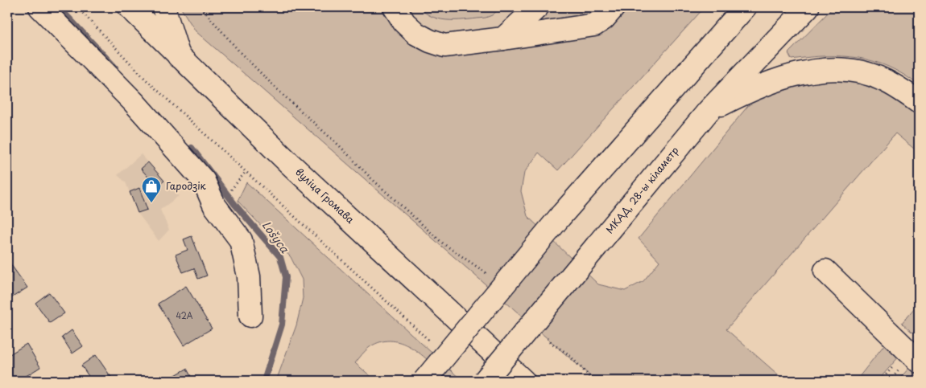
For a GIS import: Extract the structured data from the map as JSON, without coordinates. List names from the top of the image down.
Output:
{
  "streets": {
    "main road": ["МКАД, 28-ы кіламетр", "вуліца Громава"]
  },
  "water": ["Lošyca"],
  "places": {
    "shop": ["Гародзік"]
  },
  "house_numbers": ["42А"]
}
